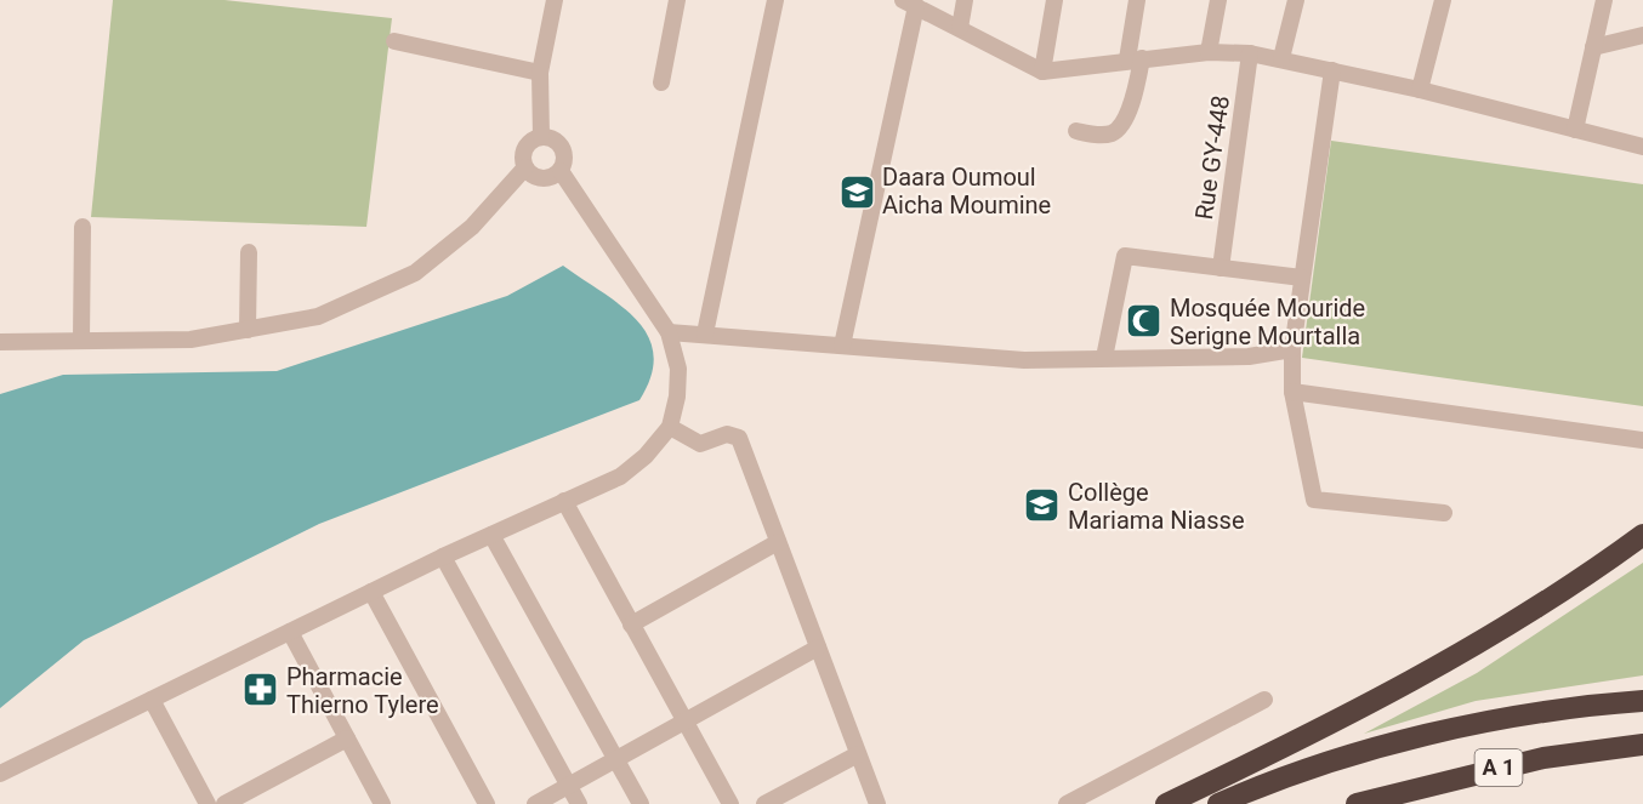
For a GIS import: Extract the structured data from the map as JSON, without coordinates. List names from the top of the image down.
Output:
{
  "streets": {
    "highway": ["A 1"],
    "street": ["Rue GY-448"]
  },
  "places": {
    "school or university": ["Daara Oumoul Aicha Moumine", "Collège Mariama Niasse"],
    "mosque": ["Mosquée Mouride Serigne Mourtalla"],
    "pharmacy": ["Pharmacie Thierno Tylere"]
  }
}
